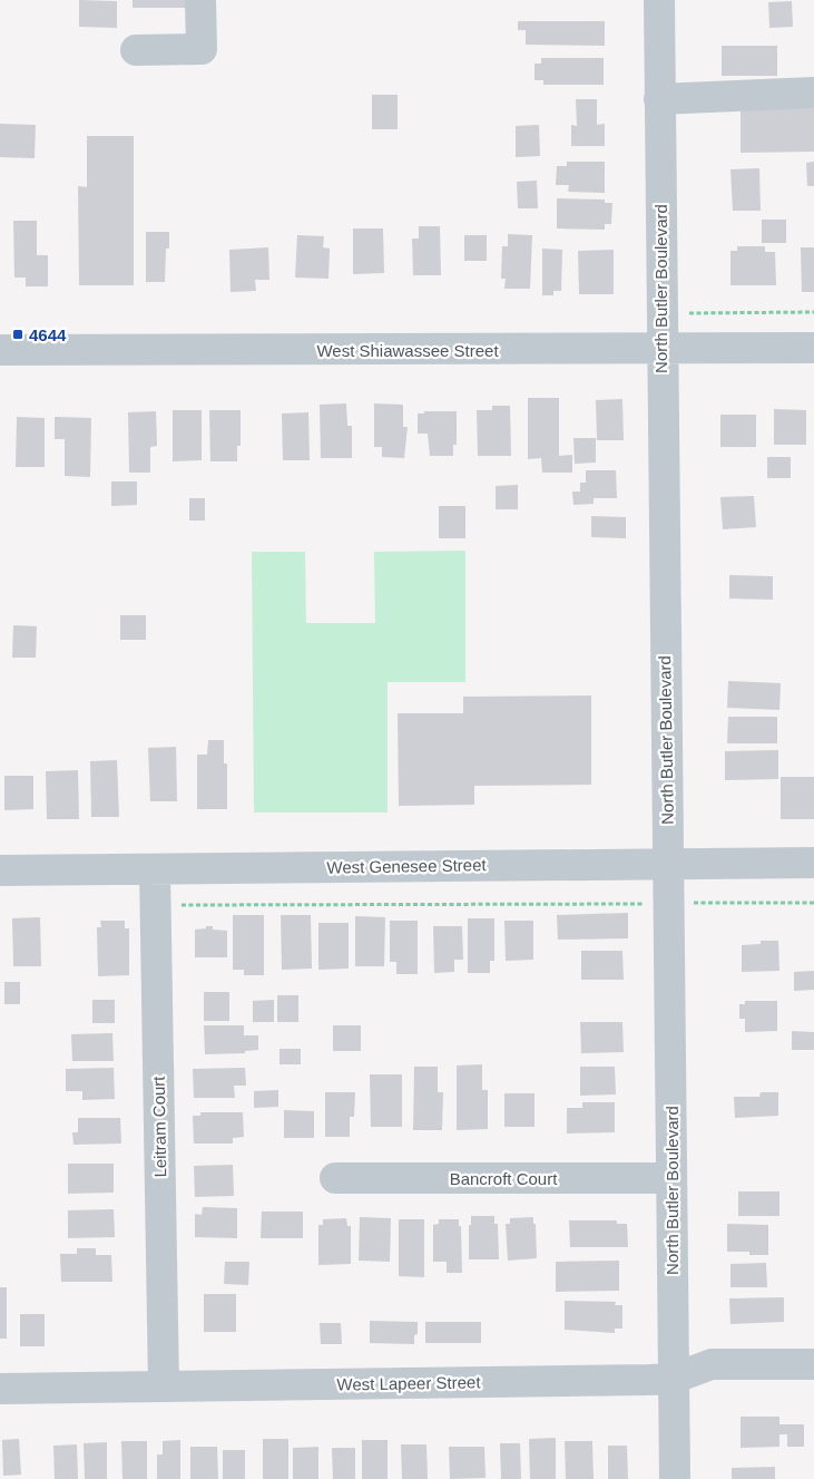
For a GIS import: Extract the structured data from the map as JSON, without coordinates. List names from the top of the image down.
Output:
{
  "streets": {
    "street": [
      "North Butler Boulevard",
      "West Shiawassee Street",
      "West Genesee Street",
      "Leitram Court",
      "Bancroft Court",
      "West Lapeer Street"
    ]
  },
  "crossings": [
    ["North Butler Boulevard", "West Shiawassee Street"],
    ["North Butler Boulevard", "West Genesee Street"],
    ["North Butler Boulevard", "Bancroft Court"],
    ["North Butler Boulevard", "West Lapeer Street"],
    ["West Genesee Street", "Leitram Court"],
    ["Leitram Court", "West Lapeer Street"]
  ],
  "places": {
    "transit": ["4644"]
  }
}
